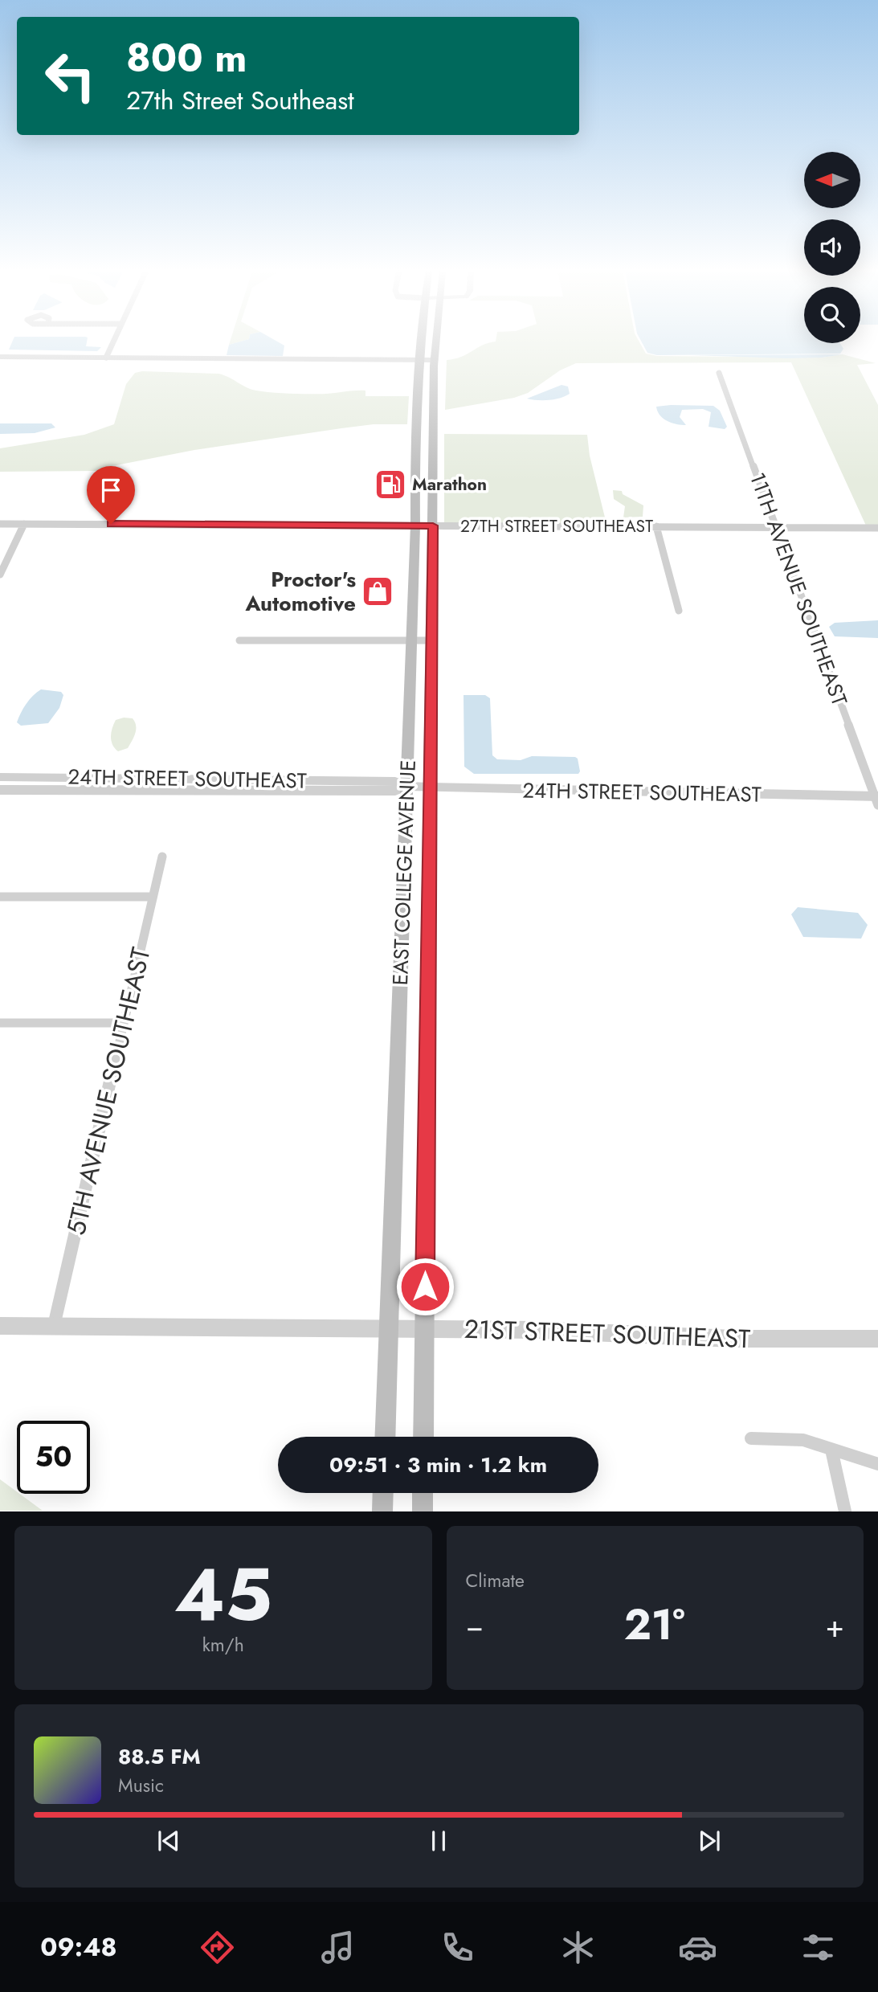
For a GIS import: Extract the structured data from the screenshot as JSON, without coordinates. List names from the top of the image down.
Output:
{
  "streets": {
    "main road": ["EAST COLLEGE AVENUE"],
    "street": [
      "27TH STREET SOUTHEAST",
      "11TH AVENUE SOUTHEAST",
      "24TH STREET SOUTHEAST",
      "5TH AVENUE SOUTHEAST",
      "21ST STREET SOUTHEAST"
    ]
  },
  "crossings": [
    ["27TH STREET SOUTHEAST", "11TH AVENUE SOUTHEAST"],
    ["27TH STREET SOUTHEAST", "EAST COLLEGE AVENUE"],
    ["11TH AVENUE SOUTHEAST", "24TH STREET SOUTHEAST"],
    ["24TH STREET SOUTHEAST", "EAST COLLEGE AVENUE"],
    ["EAST COLLEGE AVENUE", "21ST STREET SOUTHEAST"],
    ["5TH AVENUE SOUTHEAST", "21ST STREET SOUTHEAST"]
  ],
  "places": {
    "fuel station": ["Marathon"],
    "shop": ["Proctor's Automotive"]
  },
  "north": "left",
  "page": {
    "turn": ["800 m", "27th Street Southeast"],
    "limit": "50",
    "trip": "09:51 · 3 min · 1.2 km",
    "tile": [
      ["45", "km/h"],
      "Climate"
    ],
    "heat": ["−", "21°", "+"],
    "song": ["88.5 FM", "Music"],
    "tabs": "09:48"
  }
}
